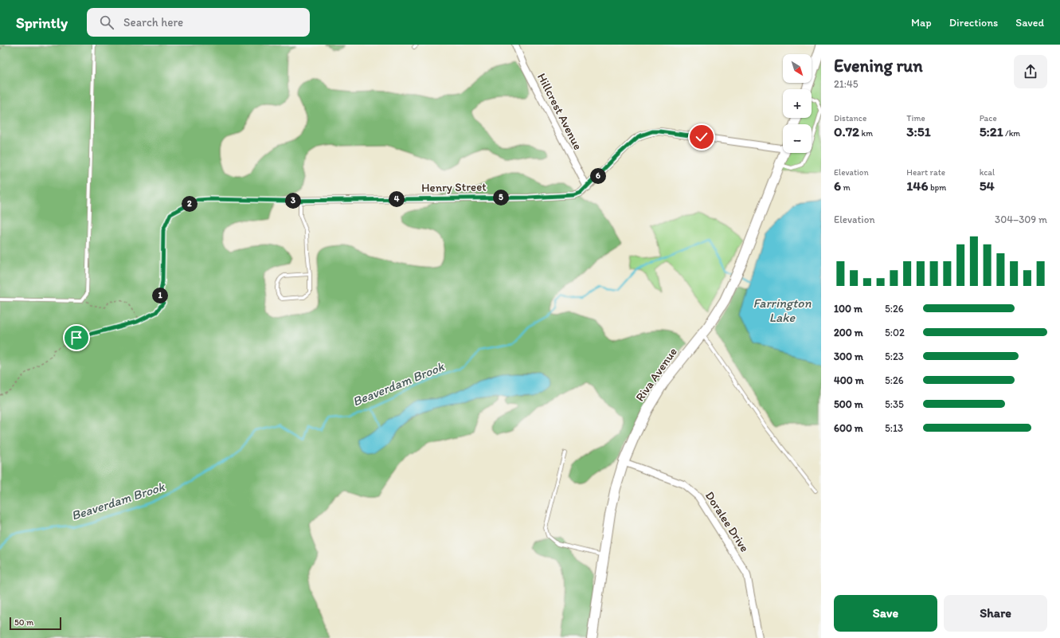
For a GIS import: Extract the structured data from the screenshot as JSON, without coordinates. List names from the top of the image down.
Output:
{
  "streets": {
    "street": [
      "Hillcrest Avenue",
      "Henry Street",
      "Riva Avenue",
      "Doralee Drive"
    ]
  },
  "crossings": [
    ["Hillcrest Avenue", "Henry Street"],
    ["Riva Avenue", "Doralee Drive"]
  ],
  "water": ["Farrington Lake", "Beaverdam Brook"],
  "scale_bar": "50 m",
  "north": "bottom right",
  "page": {
    "header": "Sprintly",
    "search": "Search here",
    "nav": ["Map", "Directions", "Saved"],
    "heading": ["Evening run", "21:45"],
    "map_buttons": ["+", "−"],
    "stats": [
      ["Distance", "0.72 km"],
      ["Time", "3:51"],
      ["Pace", "5:21 /km"],
      ["Elevation", "6 m"],
      ["Heart rate", "146 bpm"],
      ["kcal", "54"]
    ],
    "pins": [
      "6",
      "5",
      "4",
      "3",
      "2",
      "1"
    ],
    "chart": ["Elevation", "304–309 m"],
    "list": [
      {
        "name": "100 m",
        "note": "5:26"
      },
      {
        "name": "200 m",
        "note": "5:02"
      },
      {
        "name": "300 m",
        "note": "5:23"
      },
      {
        "name": "400 m",
        "note": "5:26"
      },
      {
        "name": "500 m",
        "note": "5:35"
      },
      {
        "name": "600 m",
        "note": "5:13"
      }
    ],
    "buttons": ["Save", "Share"],
    "scale": "50 m"
  }
}
